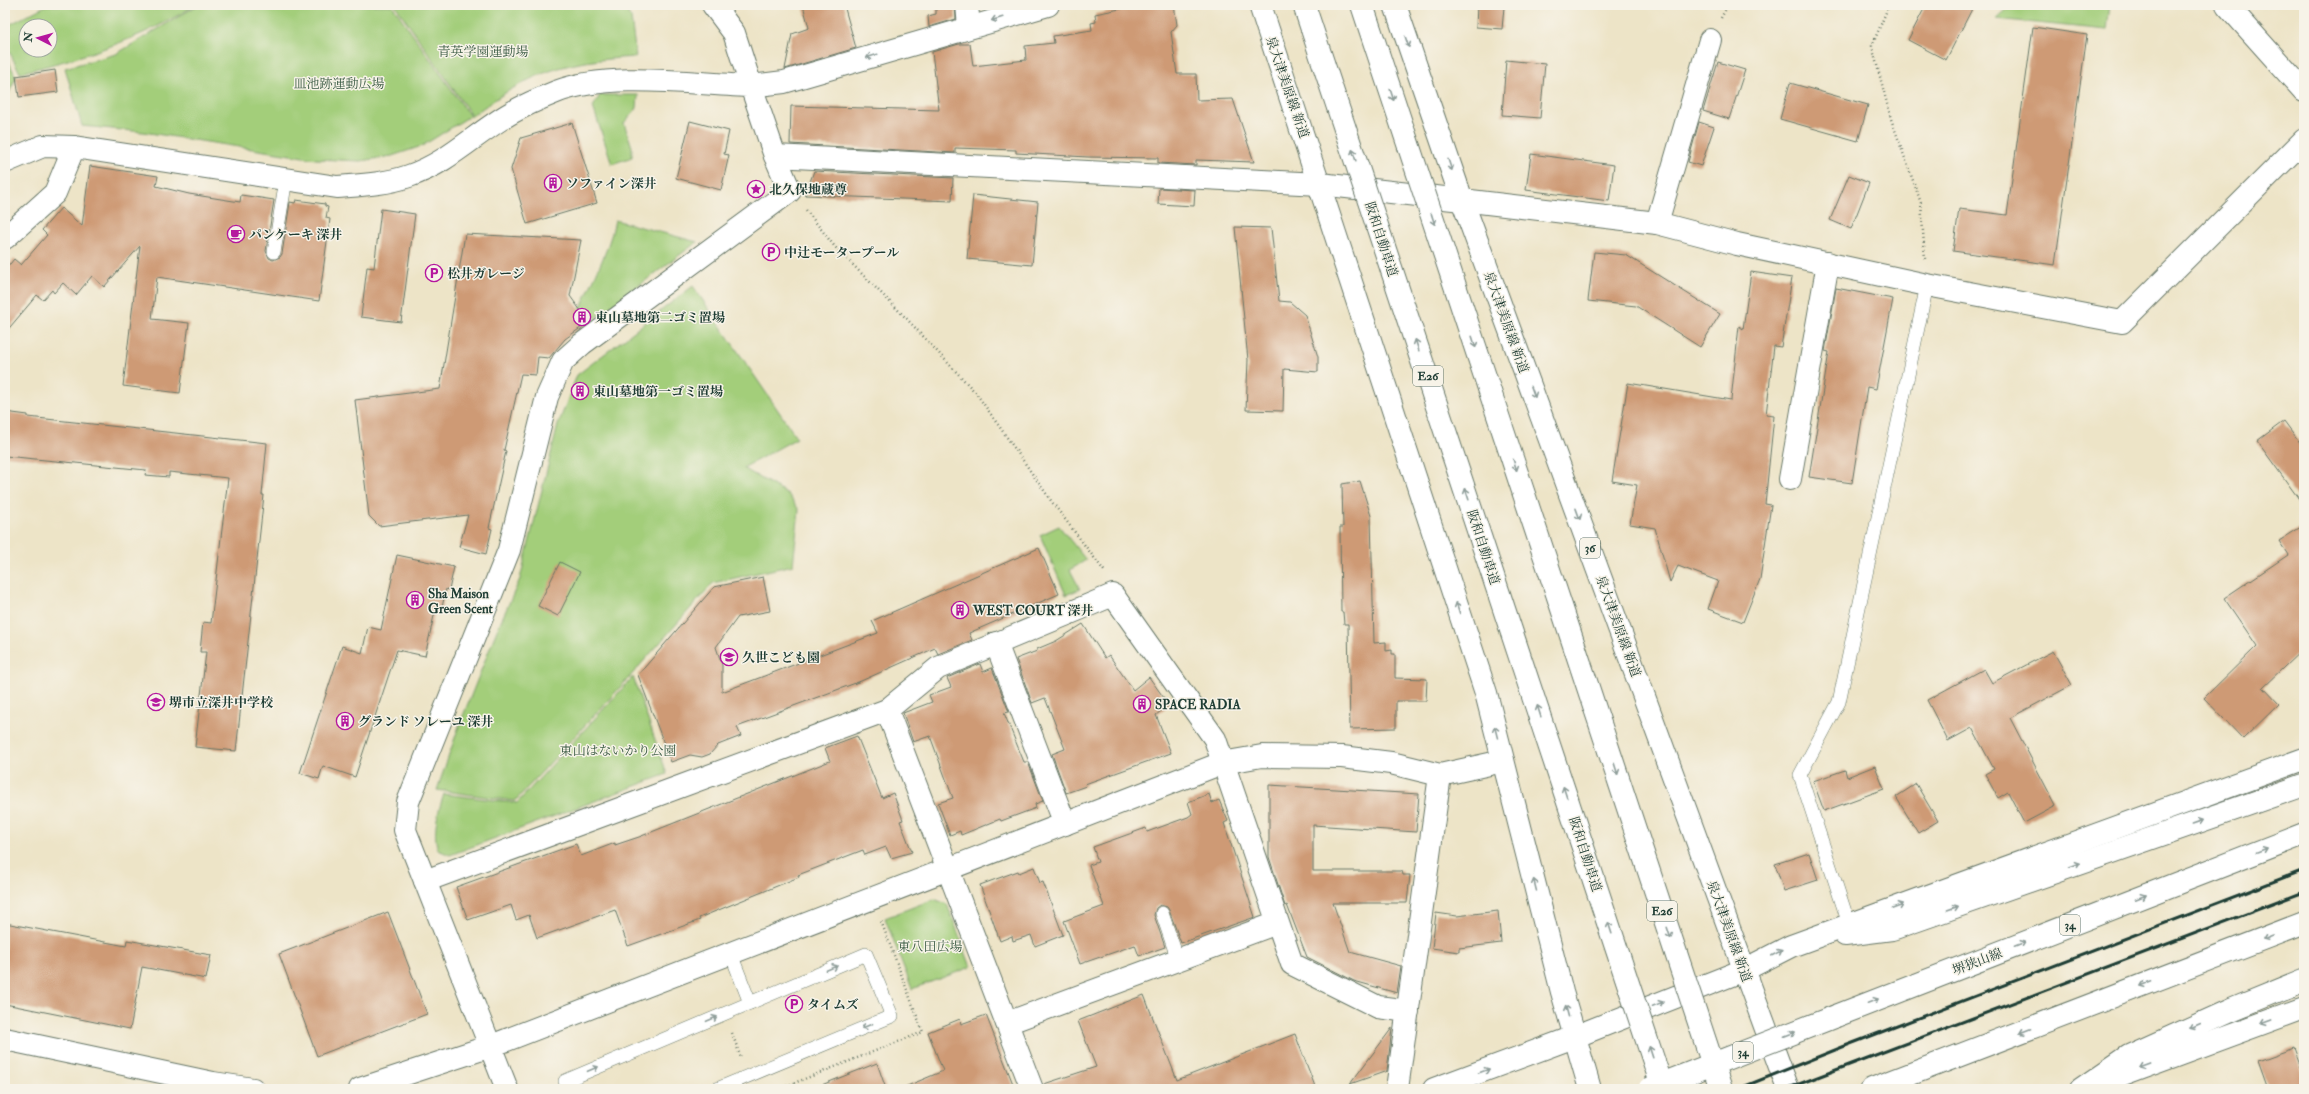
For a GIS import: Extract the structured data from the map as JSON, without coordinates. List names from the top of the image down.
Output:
{
  "streets": {
    "main road": [
      "泉大津美原線 新道",
      "阪和自動車道",
      "E26",
      "36",
      "34",
      "堺狭山線"
    ]
  },
  "parks": [
    "青英学園運動場",
    "皿池跡運動広場",
    "東山はないかり公園",
    "東八田広場"
  ],
  "places": {
    "building": [
      "ソファイン深井",
      "東山墓地第二ゴミ置場",
      "東山墓地第一ゴミ置場",
      "Sha Maison Green Scent",
      "WEST COURT 深井",
      "SPACE RADIA",
      "グランド ソレーユ 深井"
    ],
    "place": ["北久保地蔵尊"],
    "cafe": ["パンケーキ 深井"],
    "parking": ["中辻モータープール", "松井ガレージ", "タイムズ"],
    "school or university": ["久世こども園", "堺市立深井中学校"]
  },
  "north": "left"
}
